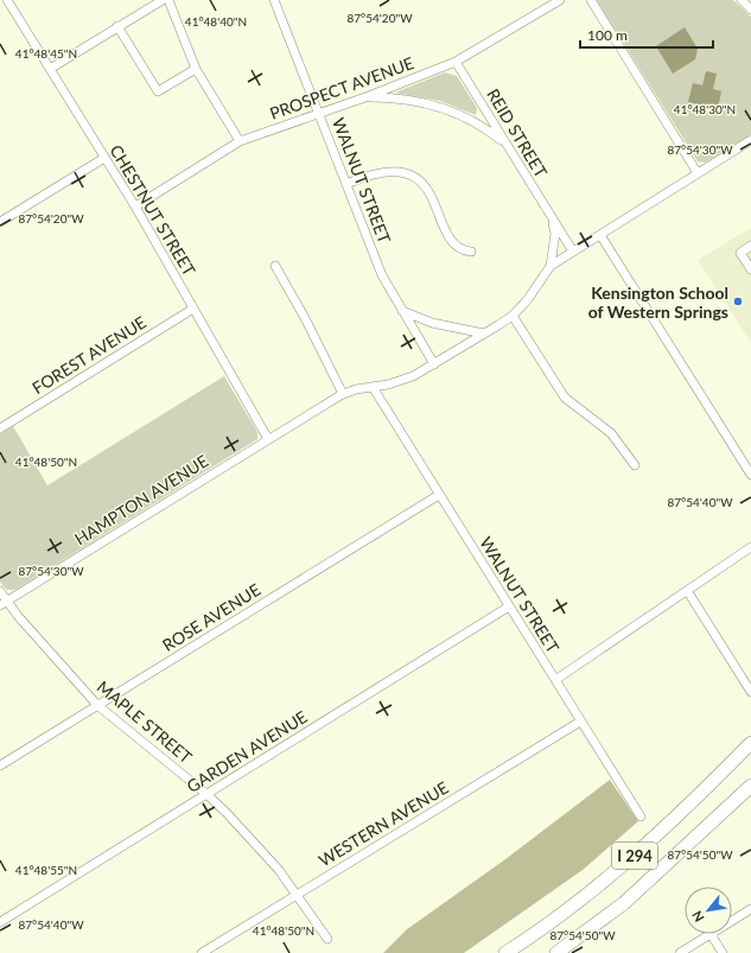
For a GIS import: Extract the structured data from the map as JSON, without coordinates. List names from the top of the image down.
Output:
{
  "streets": {
    "highway": ["I 294"],
    "street": [
      "PROSPECT AVENUE",
      "REID STREET",
      "WALNUT STREET",
      "CHESTNUT STREET",
      "FOREST AVENUE",
      "HAMPTON AVENUE",
      "ROSE AVENUE",
      "MAPLE STREET",
      "GARDEN AVENUE",
      "WESTERN AVENUE"
    ]
  },
  "crossings": [
    ["PROSPECT AVENUE", "REID STREET"],
    ["PROSPECT AVENUE", "WALNUT STREET"],
    ["PROSPECT AVENUE", "CHESTNUT STREET"],
    ["REID STREET", "HAMPTON AVENUE"],
    ["WALNUT STREET", "HAMPTON AVENUE"],
    ["WALNUT STREET", "ROSE AVENUE"],
    ["WALNUT STREET", "GARDEN AVENUE"],
    ["WALNUT STREET", "WESTERN AVENUE"],
    ["CHESTNUT STREET", "FOREST AVENUE"],
    ["CHESTNUT STREET", "HAMPTON AVENUE"],
    ["HAMPTON AVENUE", "MAPLE STREET"],
    ["ROSE AVENUE", "MAPLE STREET"],
    ["MAPLE STREET", "GARDEN AVENUE"],
    ["MAPLE STREET", "WESTERN AVENUE"]
  ],
  "places": ["Kensington School of Western Springs"],
  "scale_bar": "100 m",
  "north": "bottom left",
  "coordinates": [
    "87°54'20\"W",
    "41°48'40\"N",
    "41°48'45\"N",
    "41°48'30\"N",
    "87°54'30\"W",
    "41°48'50\"N",
    "87°54'40\"W",
    "87°54'50\"W",
    "41°48'55\"N"
  ]
}
